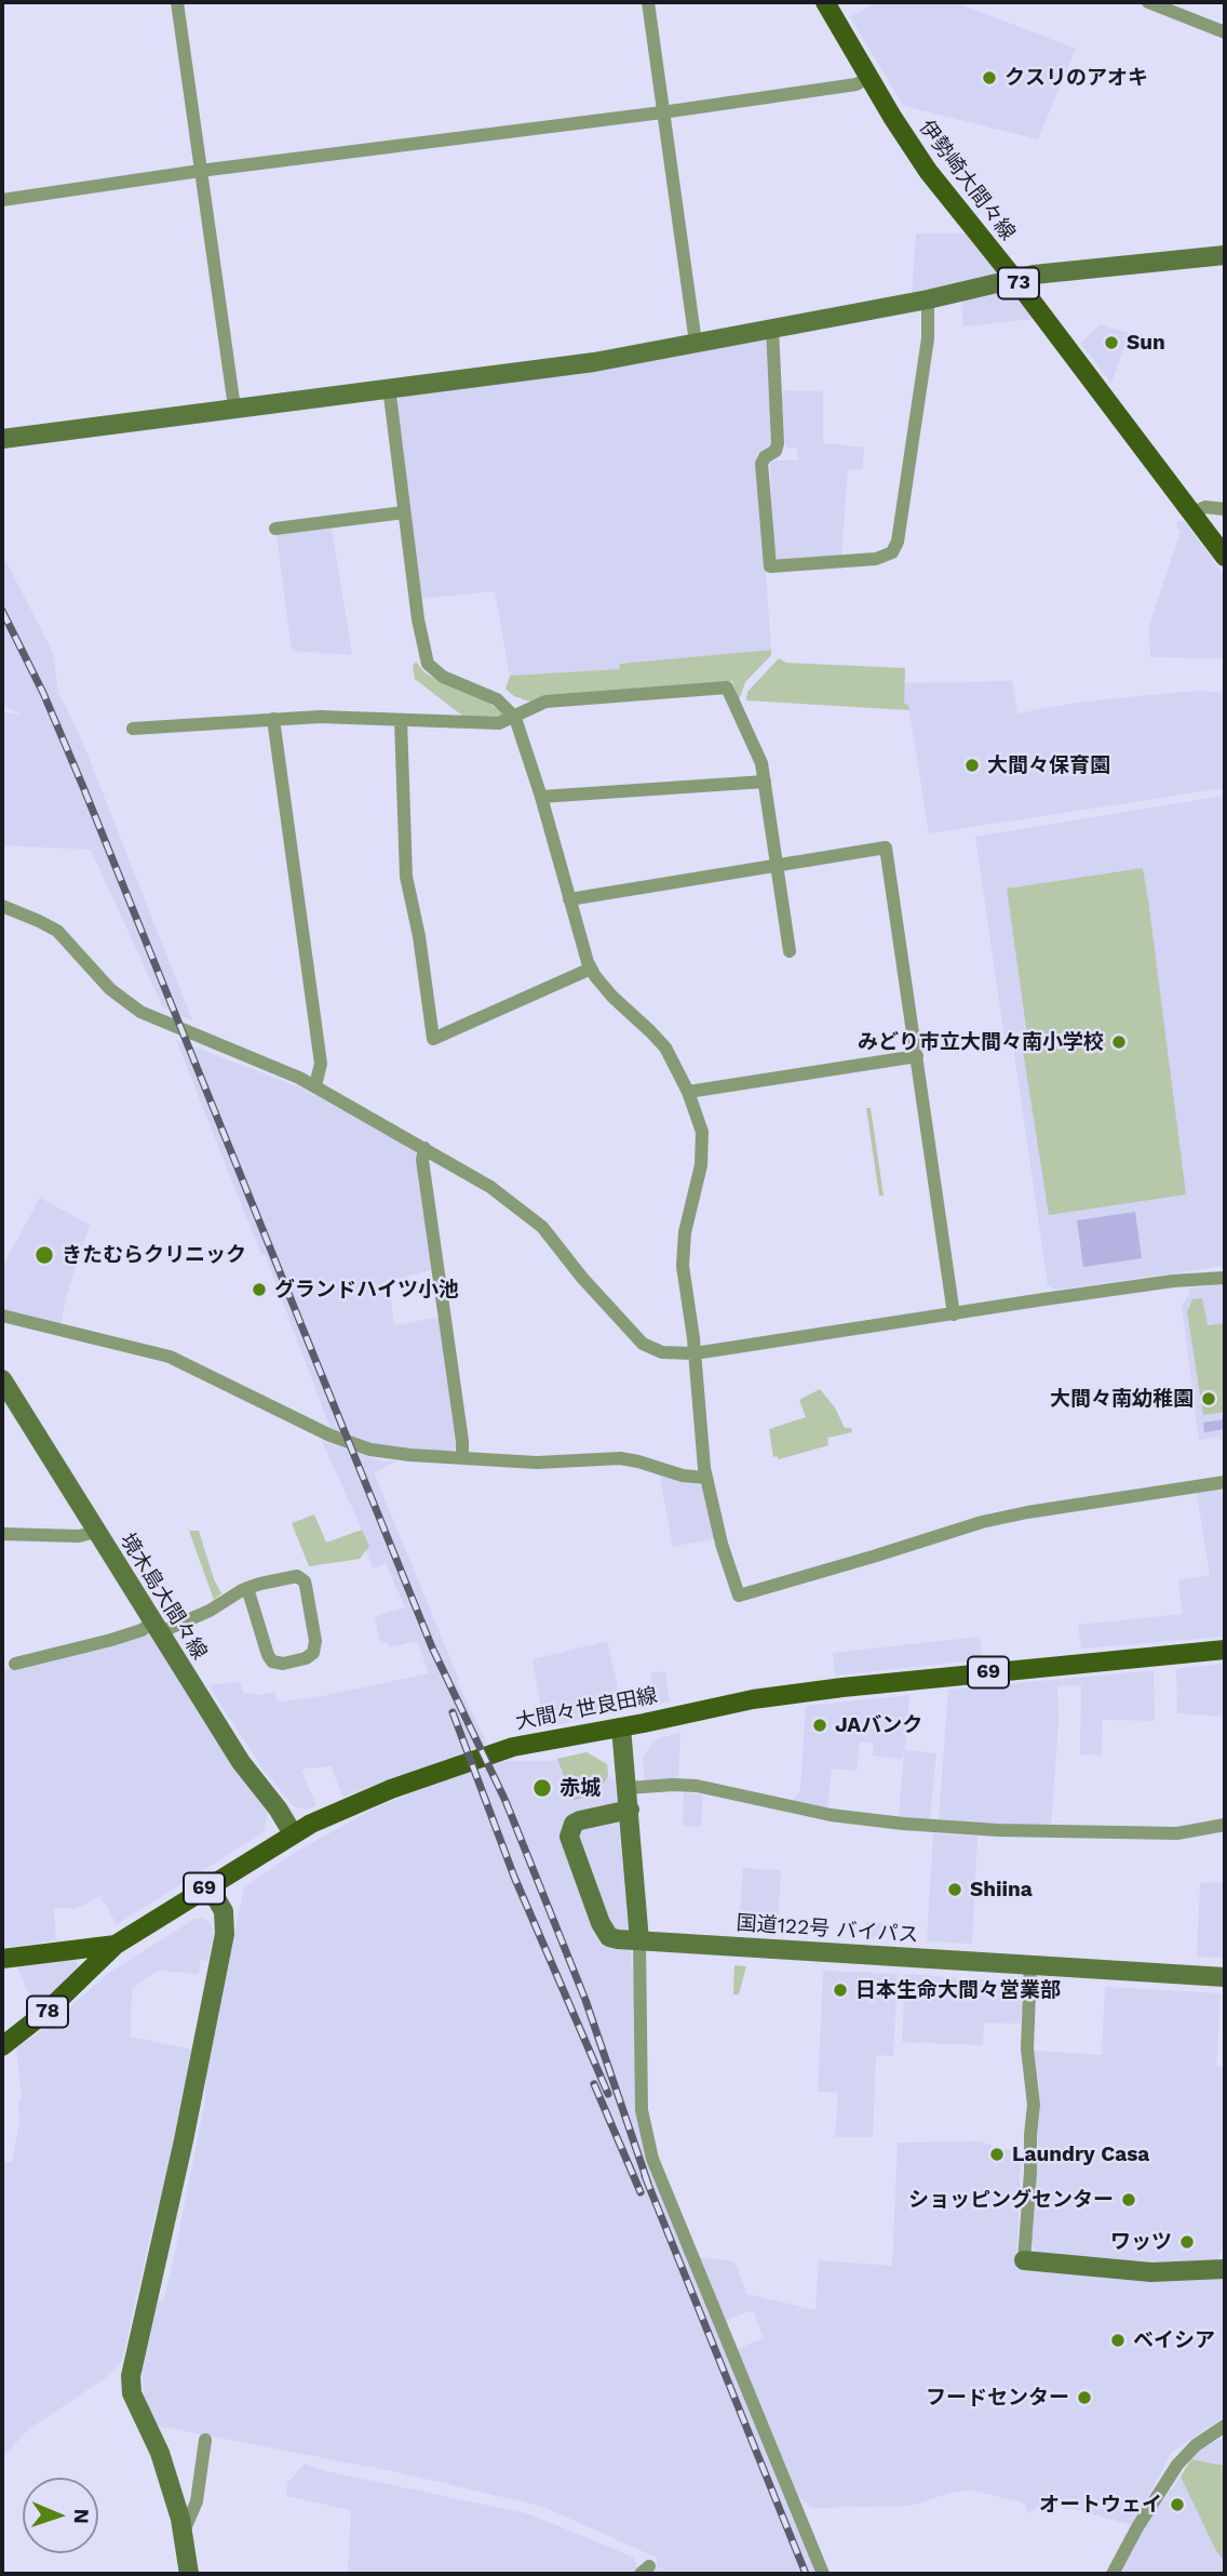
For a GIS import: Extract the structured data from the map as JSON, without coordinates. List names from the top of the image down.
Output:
{
  "streets": {
    "main road": [
      "伊勢崎大間々線",
      "73",
      "69",
      "大間々世良田線",
      "78"
    ],
    "street": ["境木島大間々線", "国道122号 バイパス"]
  },
  "crossings": [
    ["境木島大間々線", "大間々世良田線"],
    ["大間々世良田線", "78"]
  ],
  "places": [
    "クスリのアオキ",
    "Sun",
    "大間々保育園",
    "みどり市立大間々南小学校",
    "きたむらクリニック",
    "グランドハイツ小池",
    "大間々南幼稚園",
    "JAバンク",
    "赤城",
    "Shiina",
    "日本生命大間々営業部",
    "Laundry Casa",
    "ショッピングセンター",
    "ワッツ",
    "ベイシア",
    "フードセンター",
    "オートウェイ"
  ],
  "north": "right"
}
